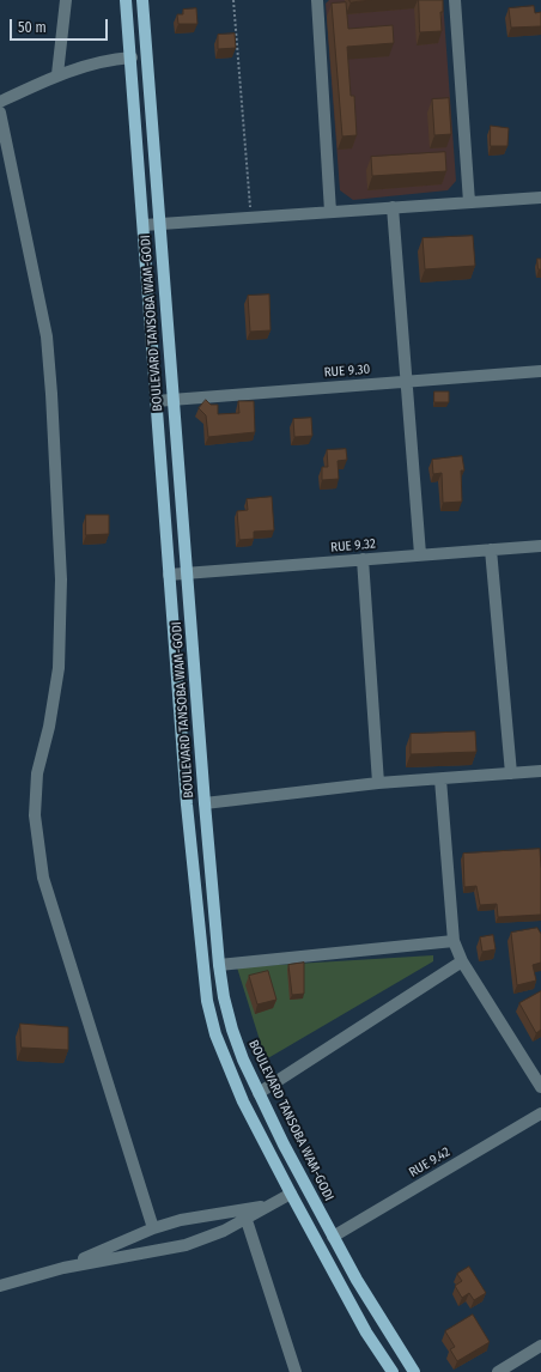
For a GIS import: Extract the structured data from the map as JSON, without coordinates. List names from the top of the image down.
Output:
{
  "streets": {
    "main road": ["BOULEVARD TANSOBA WAM-GODI"],
    "street": ["RUE 9.30", "RUE 9.32", "RUE 9.42"]
  },
  "crossings": [
    ["BOULEVARD TANSOBA WAM-GODI", "RUE 9.30"],
    ["BOULEVARD TANSOBA WAM-GODI", "RUE 9.32"],
    ["BOULEVARD TANSOBA WAM-GODI", "RUE 9.42"]
  ],
  "scale_bar": "50 m"
}
